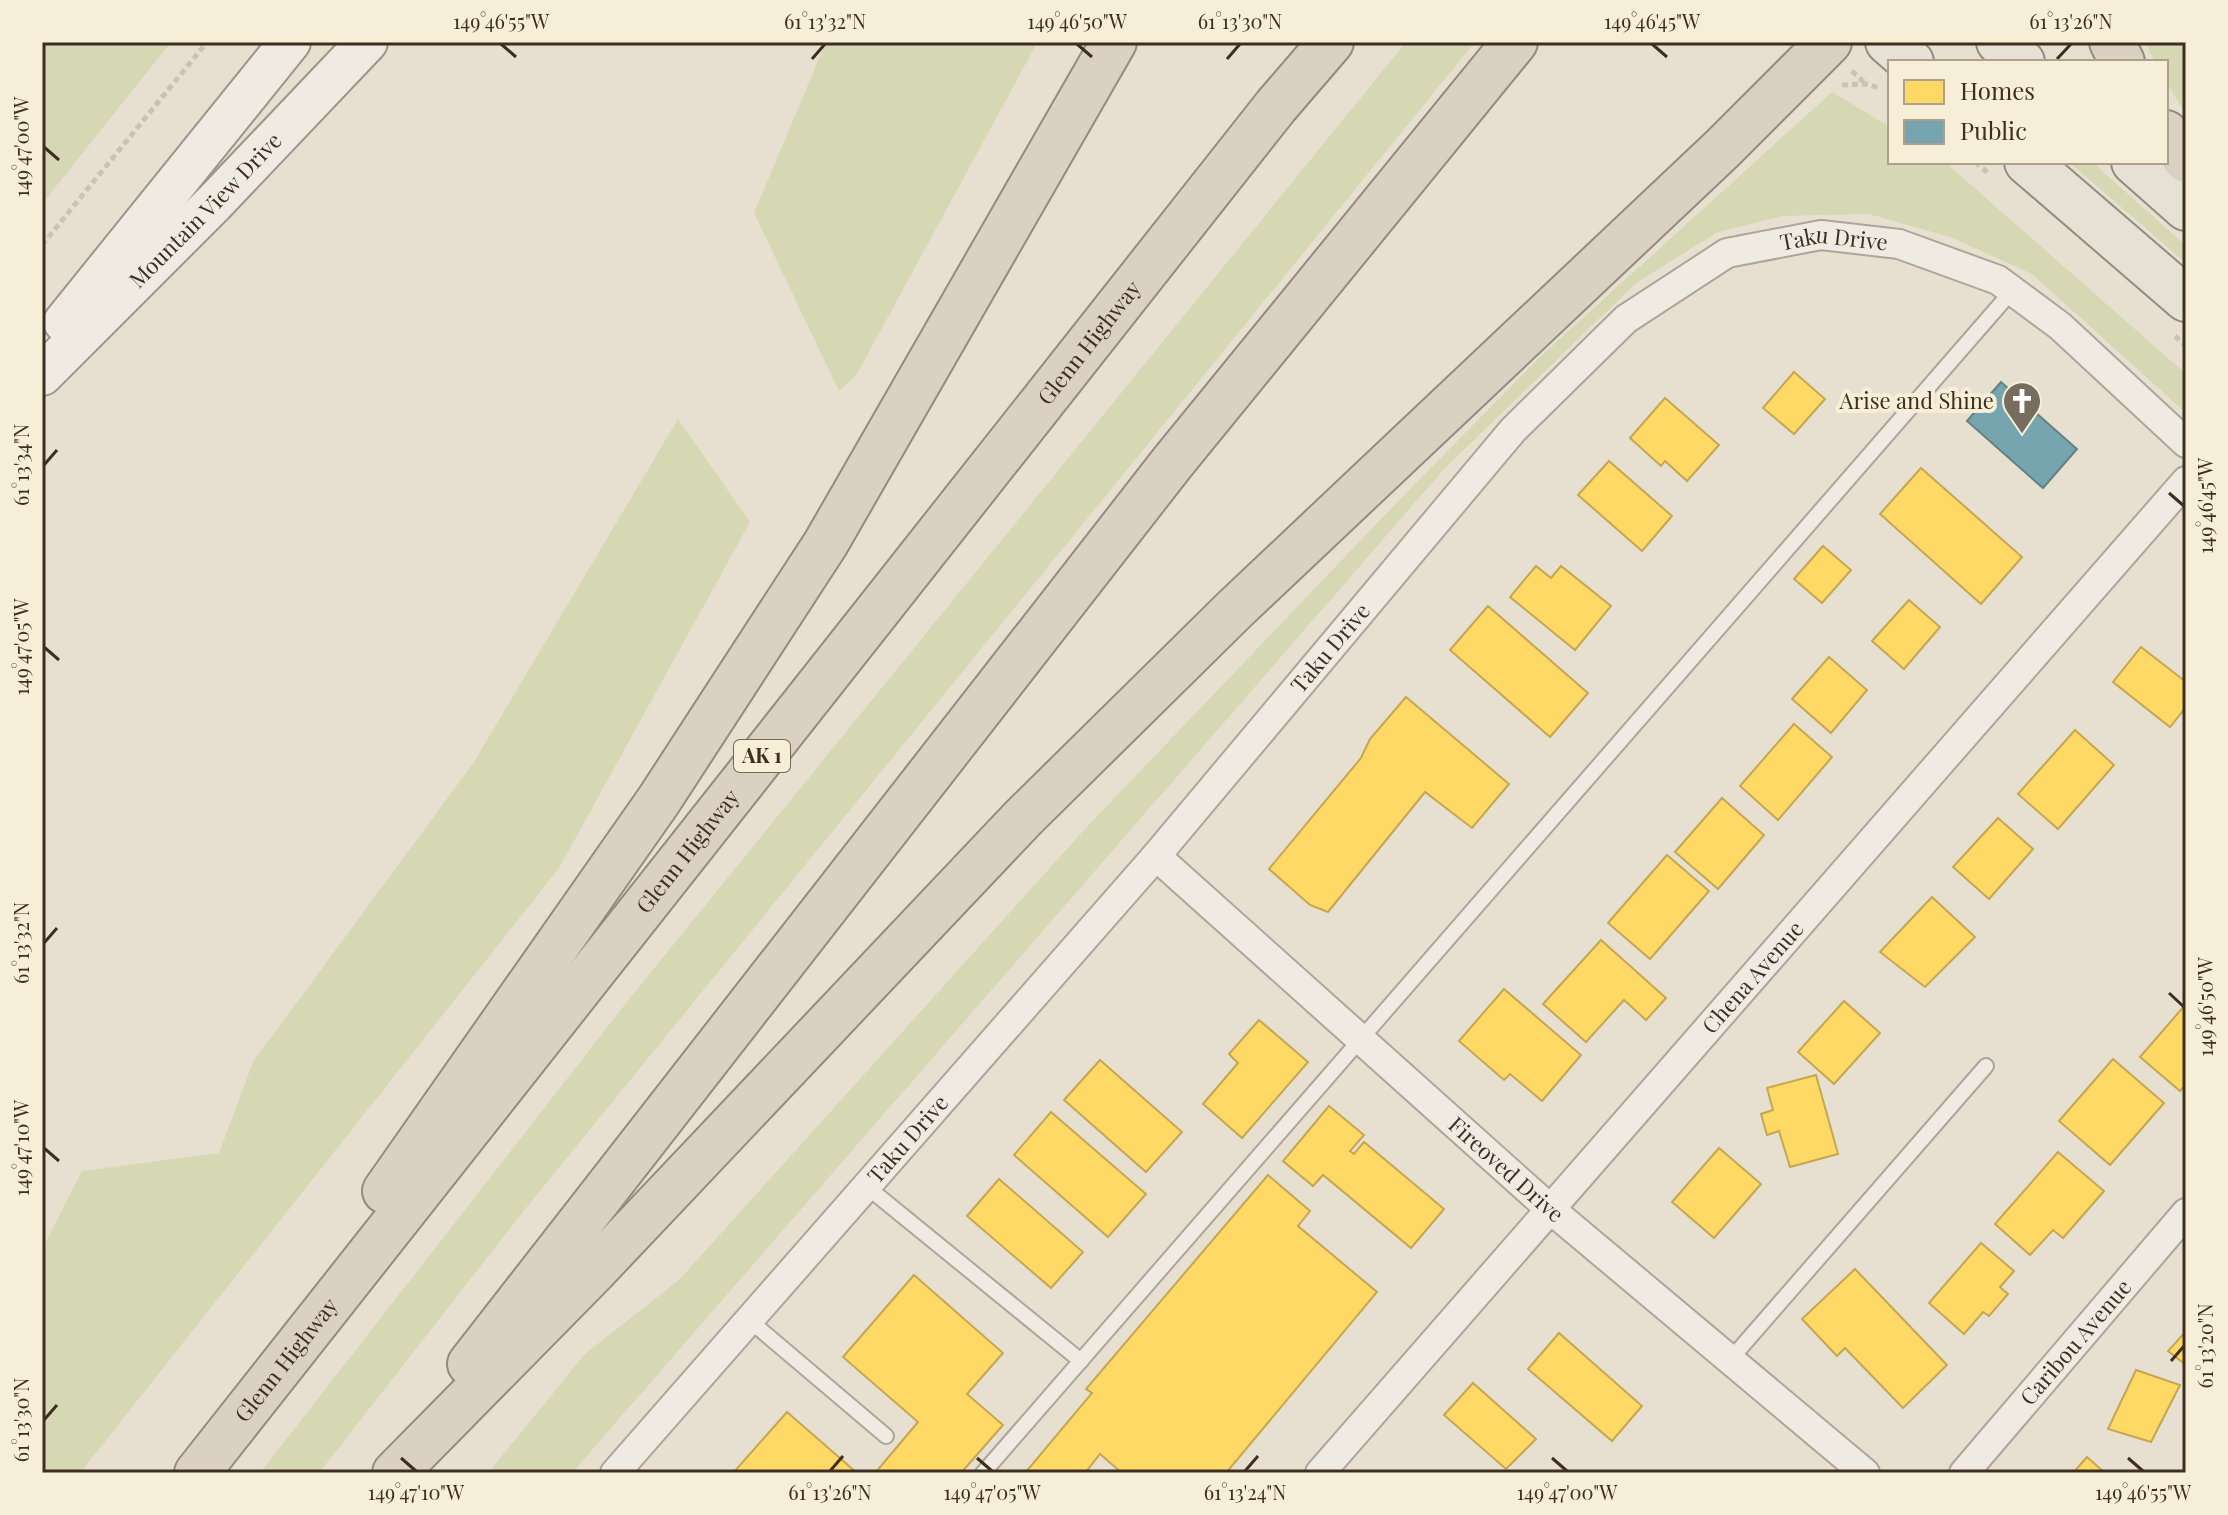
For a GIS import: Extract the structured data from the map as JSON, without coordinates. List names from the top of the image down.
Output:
{
  "streets": {
    "highway": ["Glenn Highway", "AK 1"],
    "street": [
      "Mountain View Drive",
      "Taku Drive",
      "Chena Avenue",
      "Fireoved Drive",
      "Caribou Avenue"
    ]
  },
  "crossings": [
    ["Taku Drive", "Fireoved Drive"],
    ["Chena Avenue", "Fireoved Drive"]
  ],
  "places": {
    "church": ["Arise and Shine"]
  },
  "legend": ["Homes", "Public"],
  "coordinates": [
    "149°46'55\"W",
    "61°13'32\"N",
    "149°46'50\"W",
    "61°13'30\"N",
    "149°46'45\"W",
    "61°13'26\"N",
    "149°47'00\"W",
    "61°13'34\"N",
    "149°47'05\"W",
    "149°47'10\"W",
    "61°13'20\"N",
    "61°13'24\"N"
  ]
}
